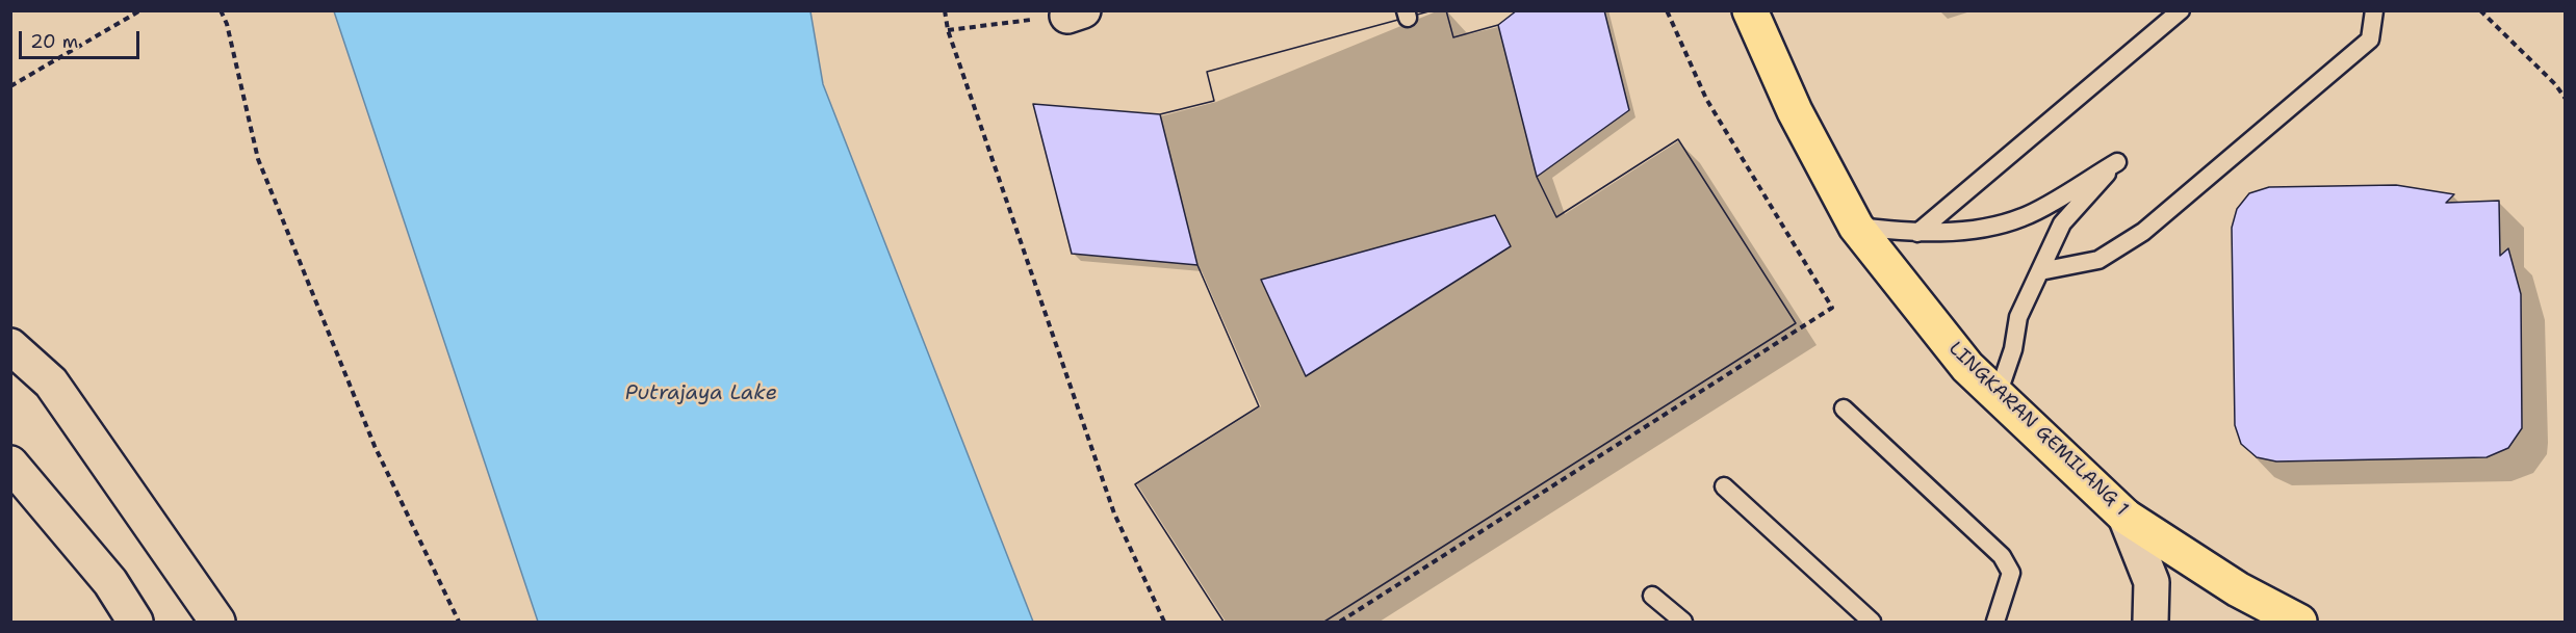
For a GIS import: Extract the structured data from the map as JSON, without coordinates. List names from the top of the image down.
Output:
{
  "streets": {
    "main road": ["LINGKARAN GEMILANG 1"]
  },
  "water": ["Putrajaya Lake"],
  "scale_bar": "20 m"
}
